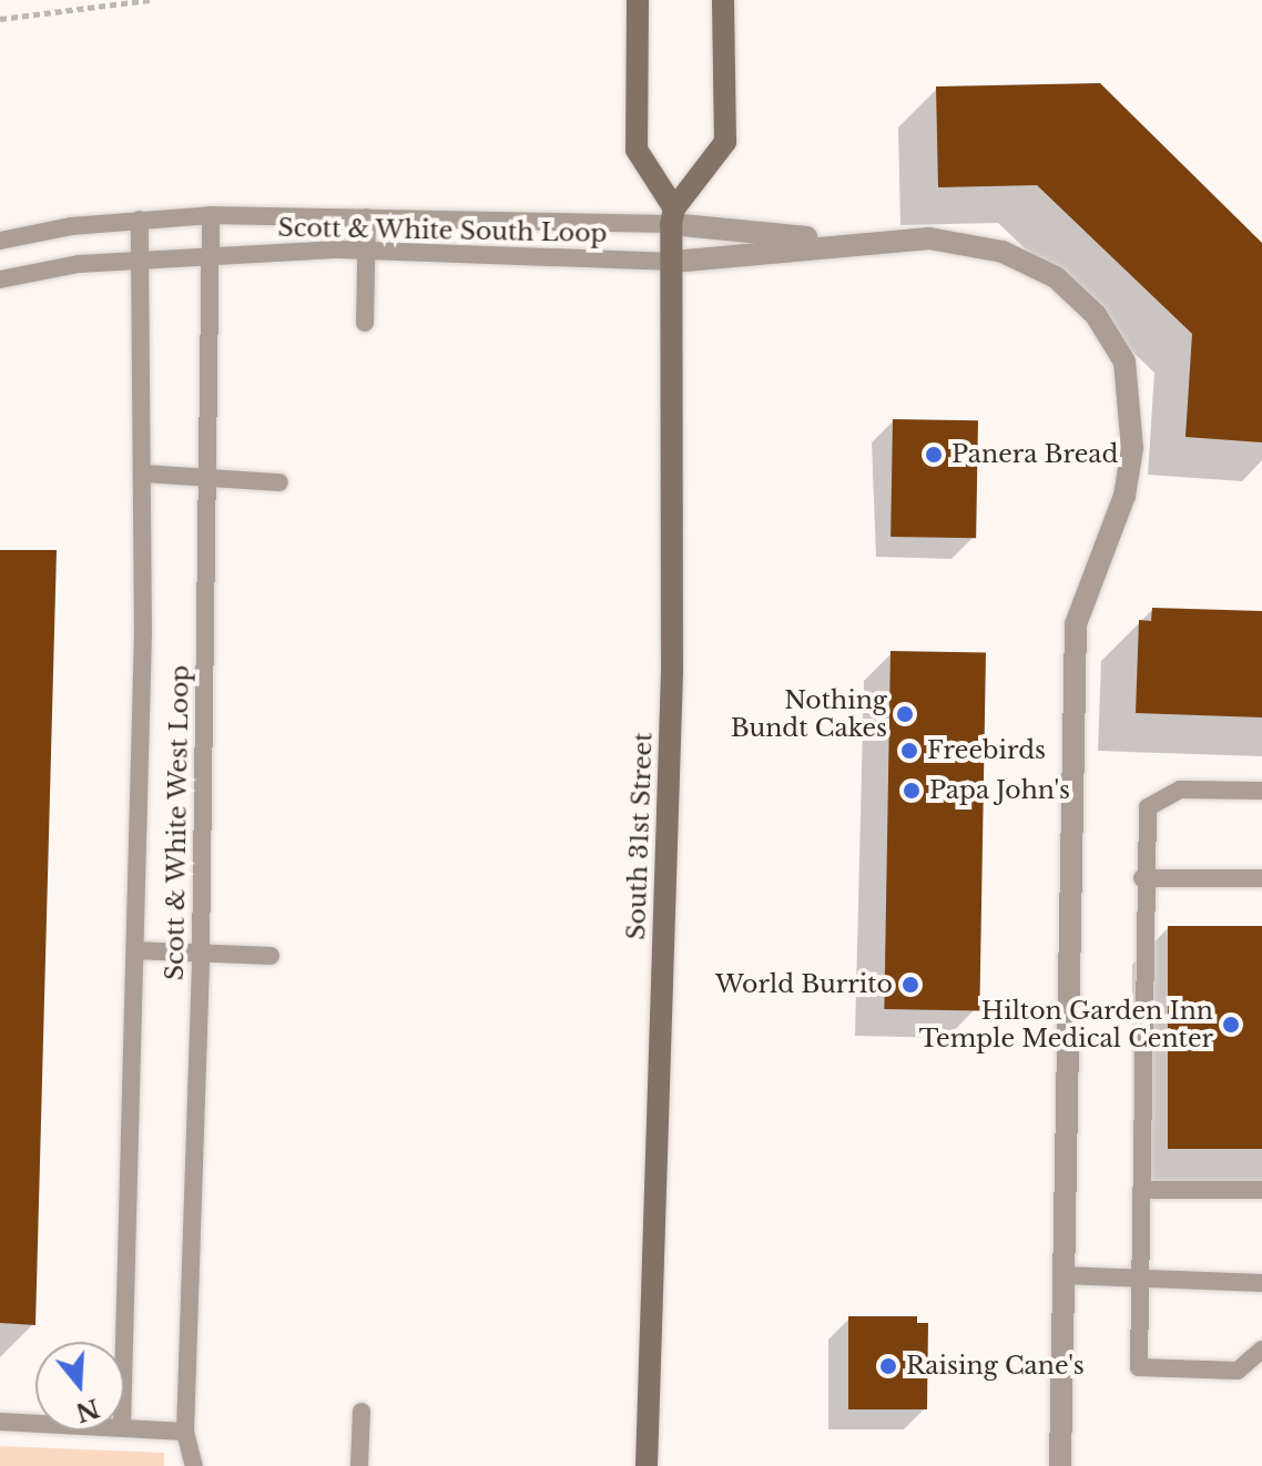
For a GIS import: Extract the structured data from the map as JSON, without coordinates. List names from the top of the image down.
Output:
{
  "streets": {
    "main road": ["South 31st Street"],
    "lane": ["Scott & White South Loop", "Scott & White West Loop"]
  },
  "crossings": [
    ["Scott & White South Loop", "Scott & White West Loop"],
    ["Scott & White South Loop", "South 31st Street"]
  ],
  "places": [
    "Panera Bread",
    "Nothing Bundt Cakes",
    "Freebirds",
    "Papa John's",
    "World Burrito",
    "Hilton Garden Inn Temple Medical Center",
    "Raising Cane's"
  ],
  "north": "bottom"
}
